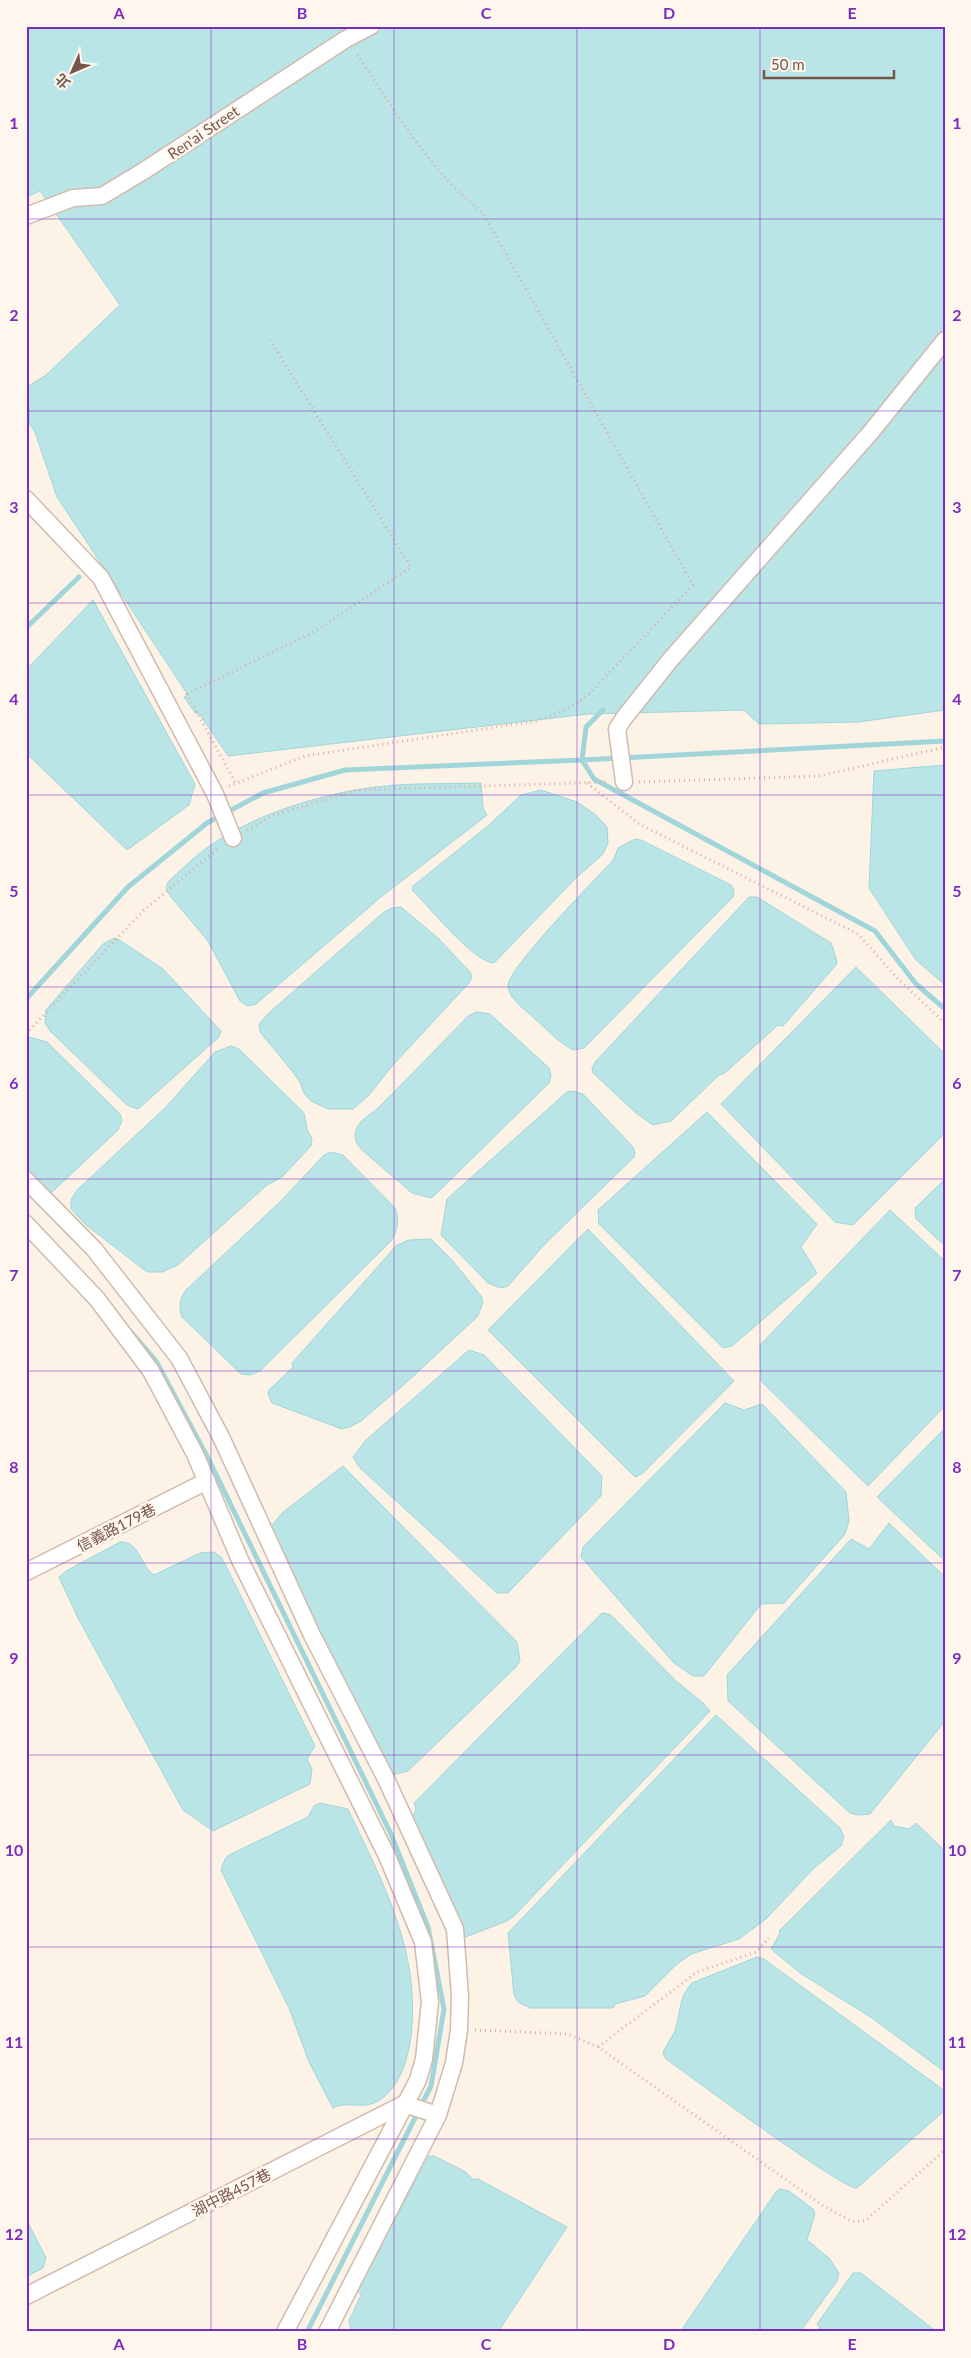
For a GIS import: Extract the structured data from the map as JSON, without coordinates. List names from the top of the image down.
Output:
{
  "streets": {
    "street": ["Ren'ai Street", "信義路179巷", "湖中路457巷"]
  },
  "scale_bar": "50 m",
  "north": "bottom left",
  "grid": {
    "columns": [
      "A",
      "B",
      "C",
      "D",
      "E"
    ],
    "rows": [
      "1",
      "2",
      "3",
      "4",
      "5",
      "6",
      "7",
      "8",
      "9",
      "10",
      "11",
      "12"
    ]
  }
}
